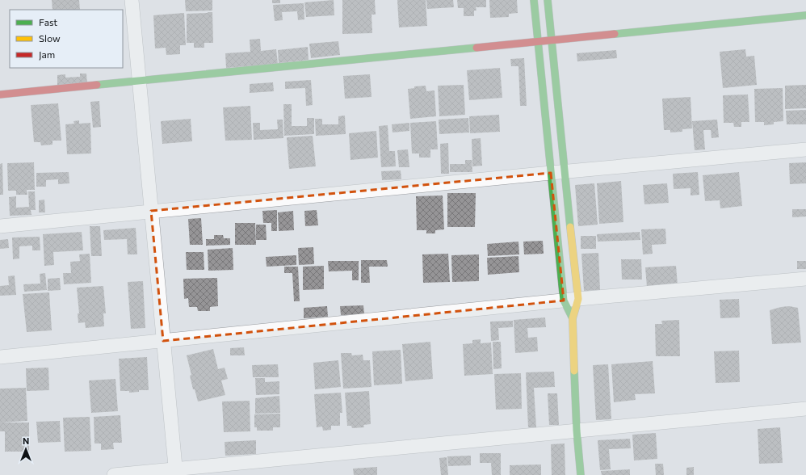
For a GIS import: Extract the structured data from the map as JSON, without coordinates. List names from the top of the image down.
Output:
{
  "legend": ["Fast", "Slow", "Jam"],
  "north": "top"
}
